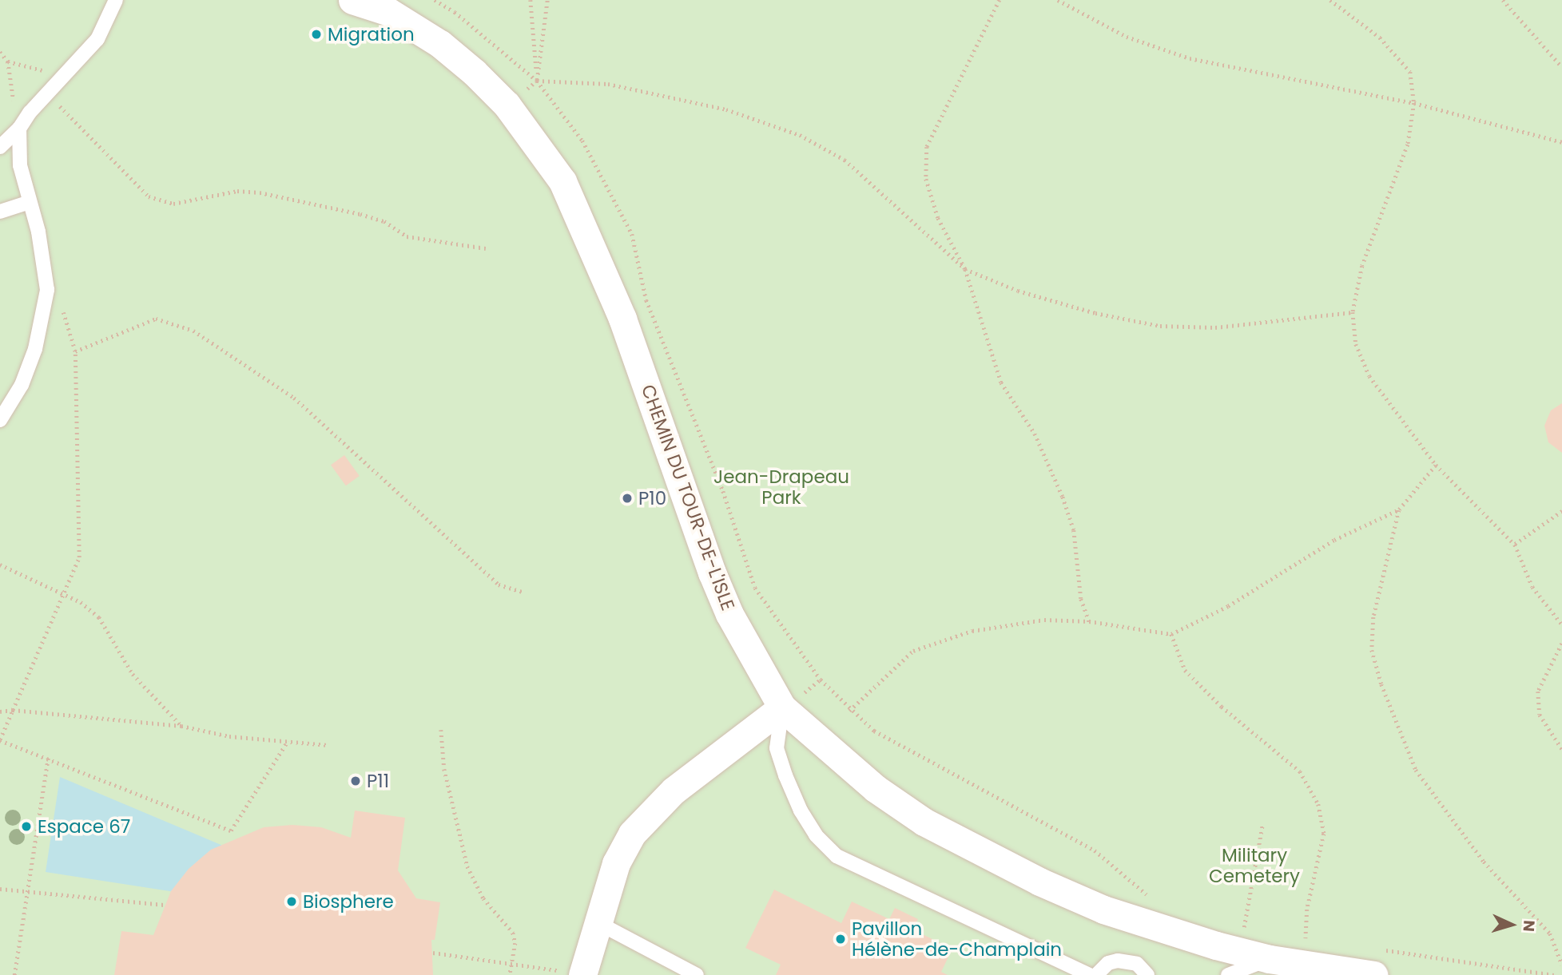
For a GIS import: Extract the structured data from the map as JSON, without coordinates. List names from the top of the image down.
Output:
{
  "streets": {
    "street": ["CHEMIN DU TOUR-DE-L'ISLE"]
  },
  "parks": ["Jean-Drapeau Park", "Military Cemetery"],
  "places": [
    "Migration",
    "P10",
    "P11",
    "Espace 67",
    "Biosphere",
    "Pavillon Hélène-de-Champlain"
  ],
  "north": "right"
}
